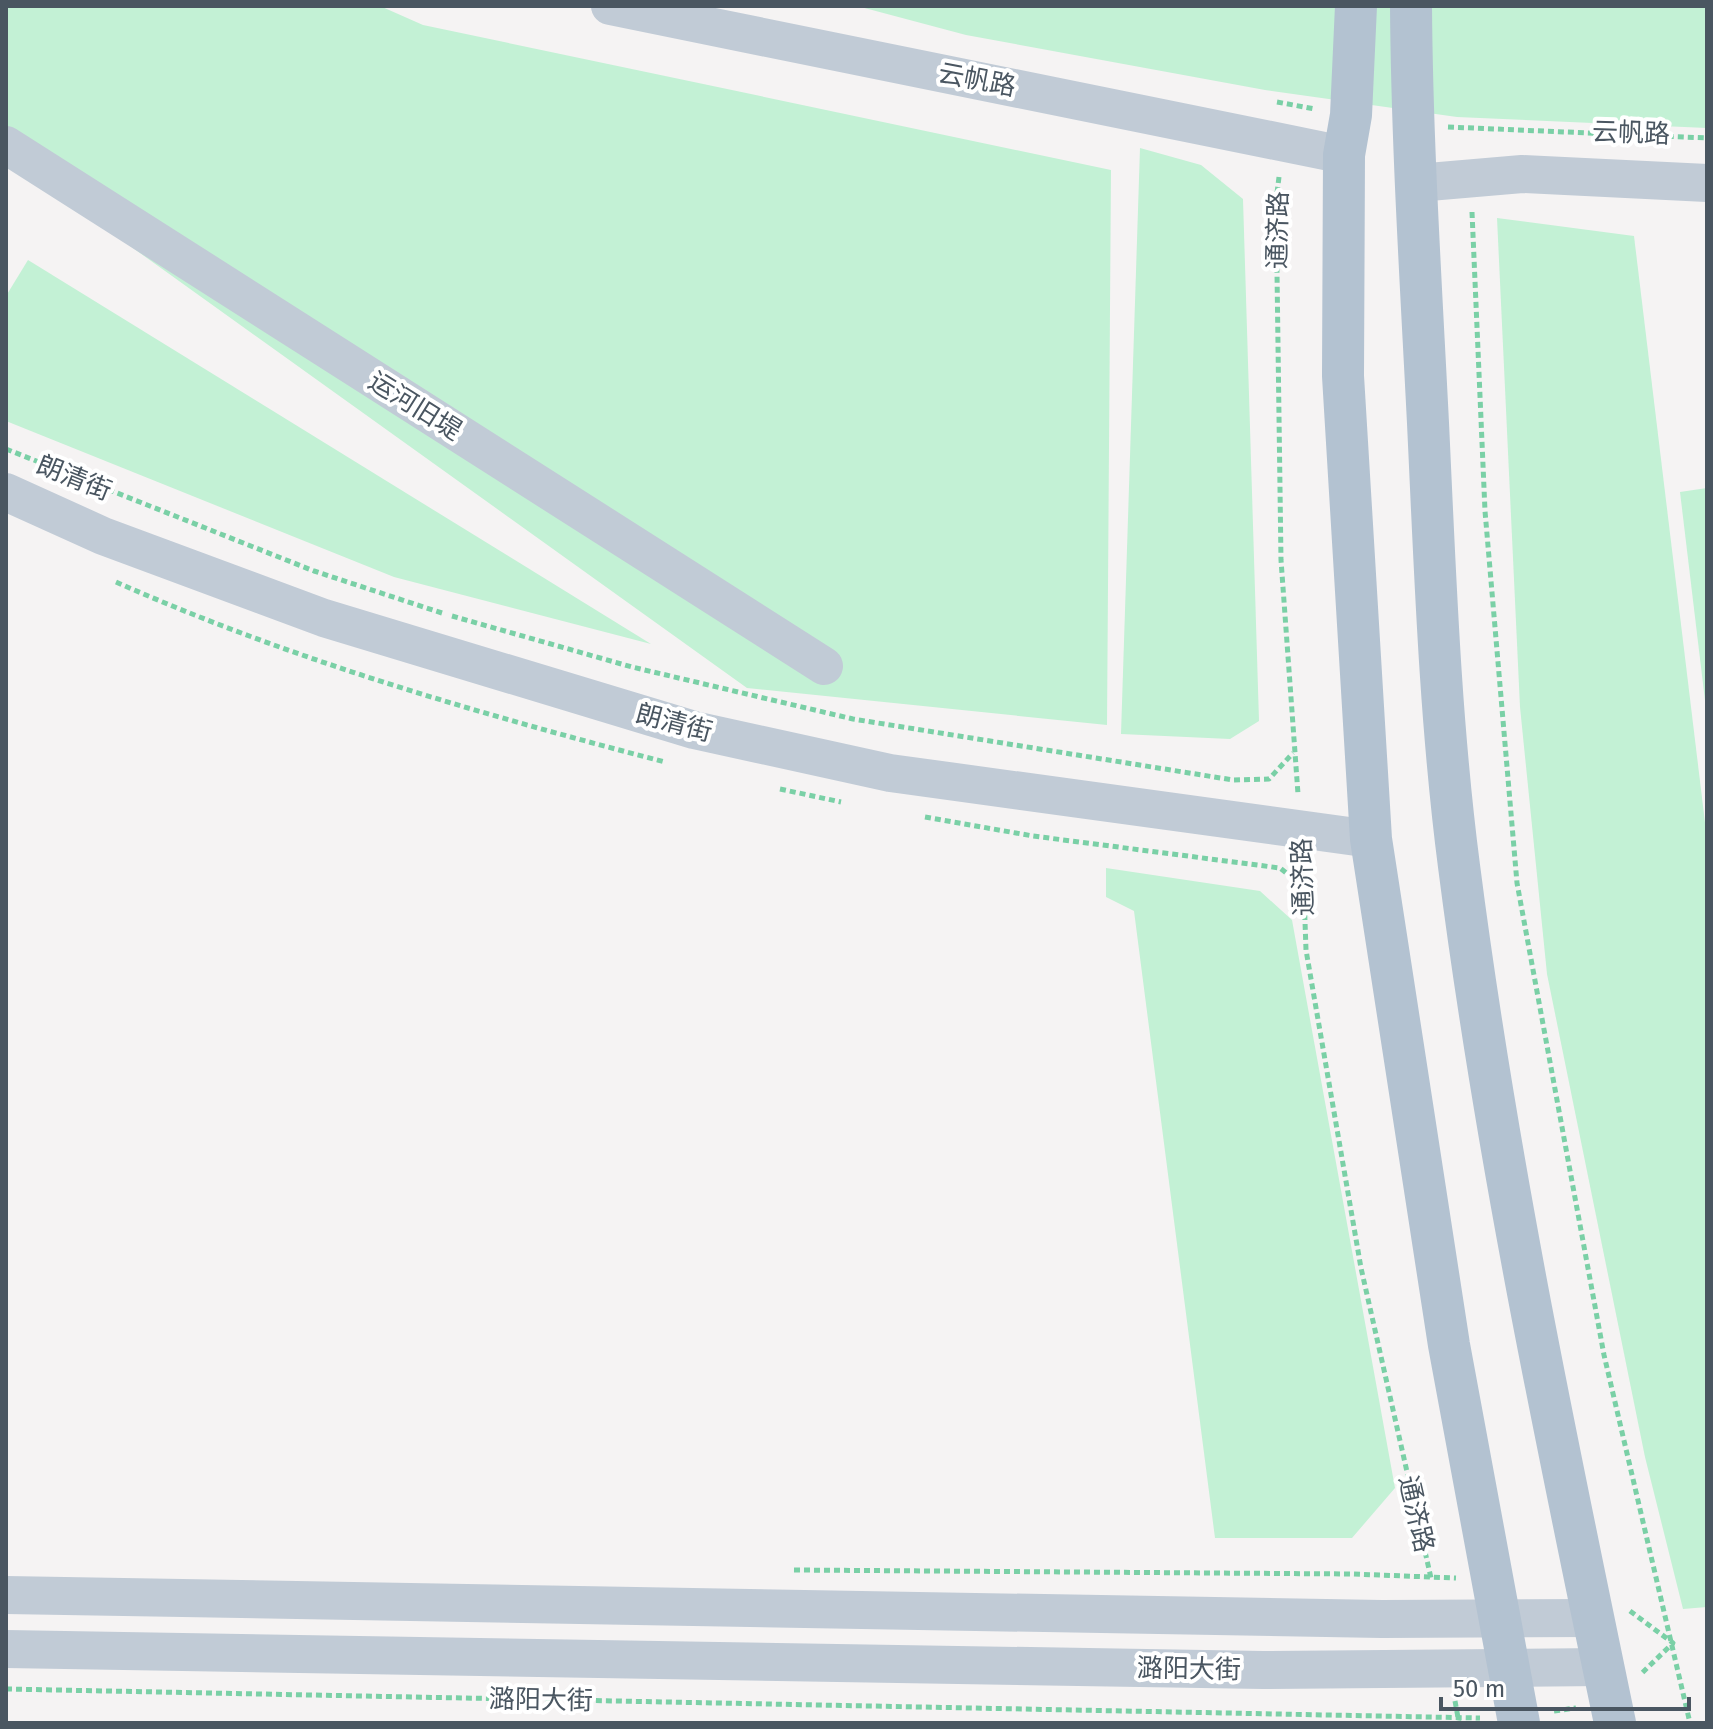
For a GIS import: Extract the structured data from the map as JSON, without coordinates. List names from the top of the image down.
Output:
{
  "streets": {
    "street": [
      "云帆路",
      "运河旧堤",
      "朗清街",
      "潞阳大街"
    ],
    "path": ["通济路"]
  },
  "crossings": [
    ["云帆路", "通济路"],
    ["通济路", "朗清街"],
    ["通济路", "潞阳大街"]
  ],
  "scale_bar": "50 m"
}
